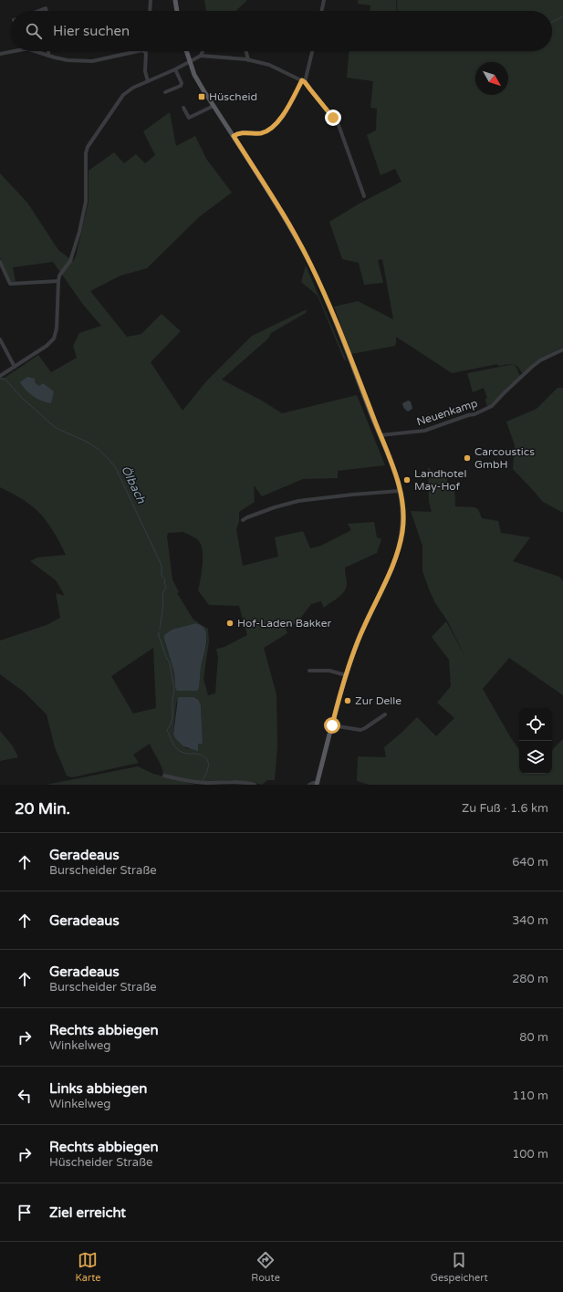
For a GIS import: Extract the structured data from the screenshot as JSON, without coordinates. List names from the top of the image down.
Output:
{
  "streets": {
    "street": ["Neuenkamp"]
  },
  "water": ["Ölbach"],
  "places": {
    "transit": ["Hüscheid"],
    "other": [
      "Carcoustics GmbH",
      "Landhotel May-Hof",
      "Hof-Laden Bakker",
      "Zur Delle"
    ]
  },
  "north": "bottom right",
  "page": {
    "search": "Hier suchen",
    "heading": ["20 Min.", "Zu Fuß · 1.6 km"],
    "list": [
      ["Geradeaus", "Burscheider Straße", "640 m"],
      ["Geradeaus", "340 m"],
      ["Geradeaus", "Burscheider Straße", "280 m"],
      ["Rechts abbiegen", "Winkelweg", "80 m"],
      ["Links abbiegen", "Winkelweg", "110 m"],
      ["Rechts abbiegen", "Hüscheider Straße", "100 m"],
      "Ziel erreicht"
    ],
    "nav": ["Karte", "Route", "Gespeichert"]
  }
}
